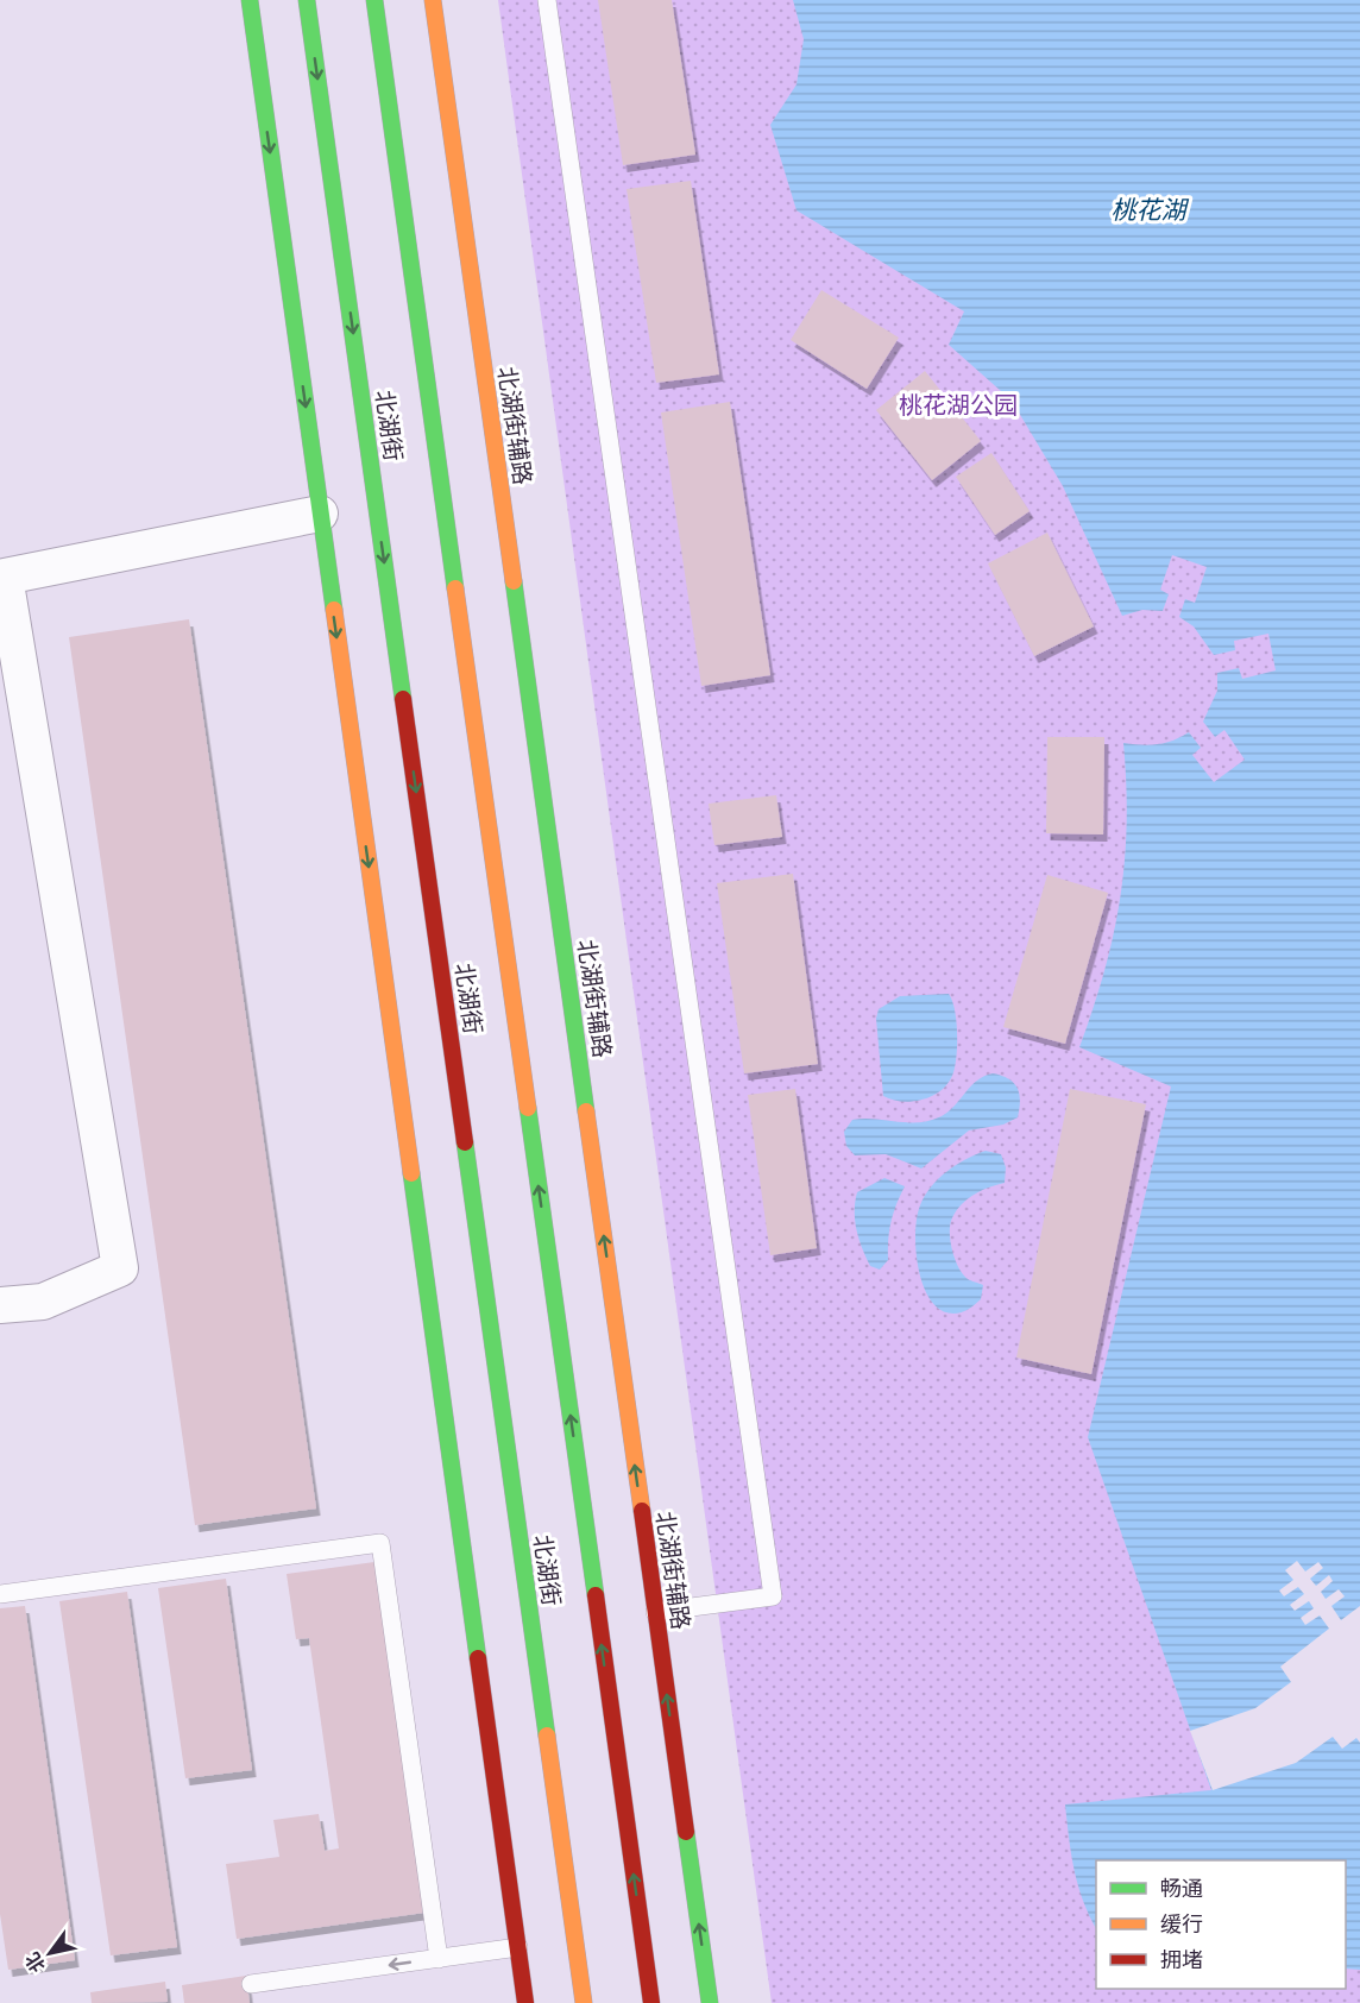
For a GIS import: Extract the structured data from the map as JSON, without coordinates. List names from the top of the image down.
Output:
{
  "streets": {
    "main road": ["北湖街", "北湖街辅路"]
  },
  "one_way": ["北湖街辅路"],
  "water": ["桃花湖"],
  "parks": ["桃花湖公园"],
  "legend": ["畅通", "缓行", "拥堵"],
  "north": "bottom left"
}
